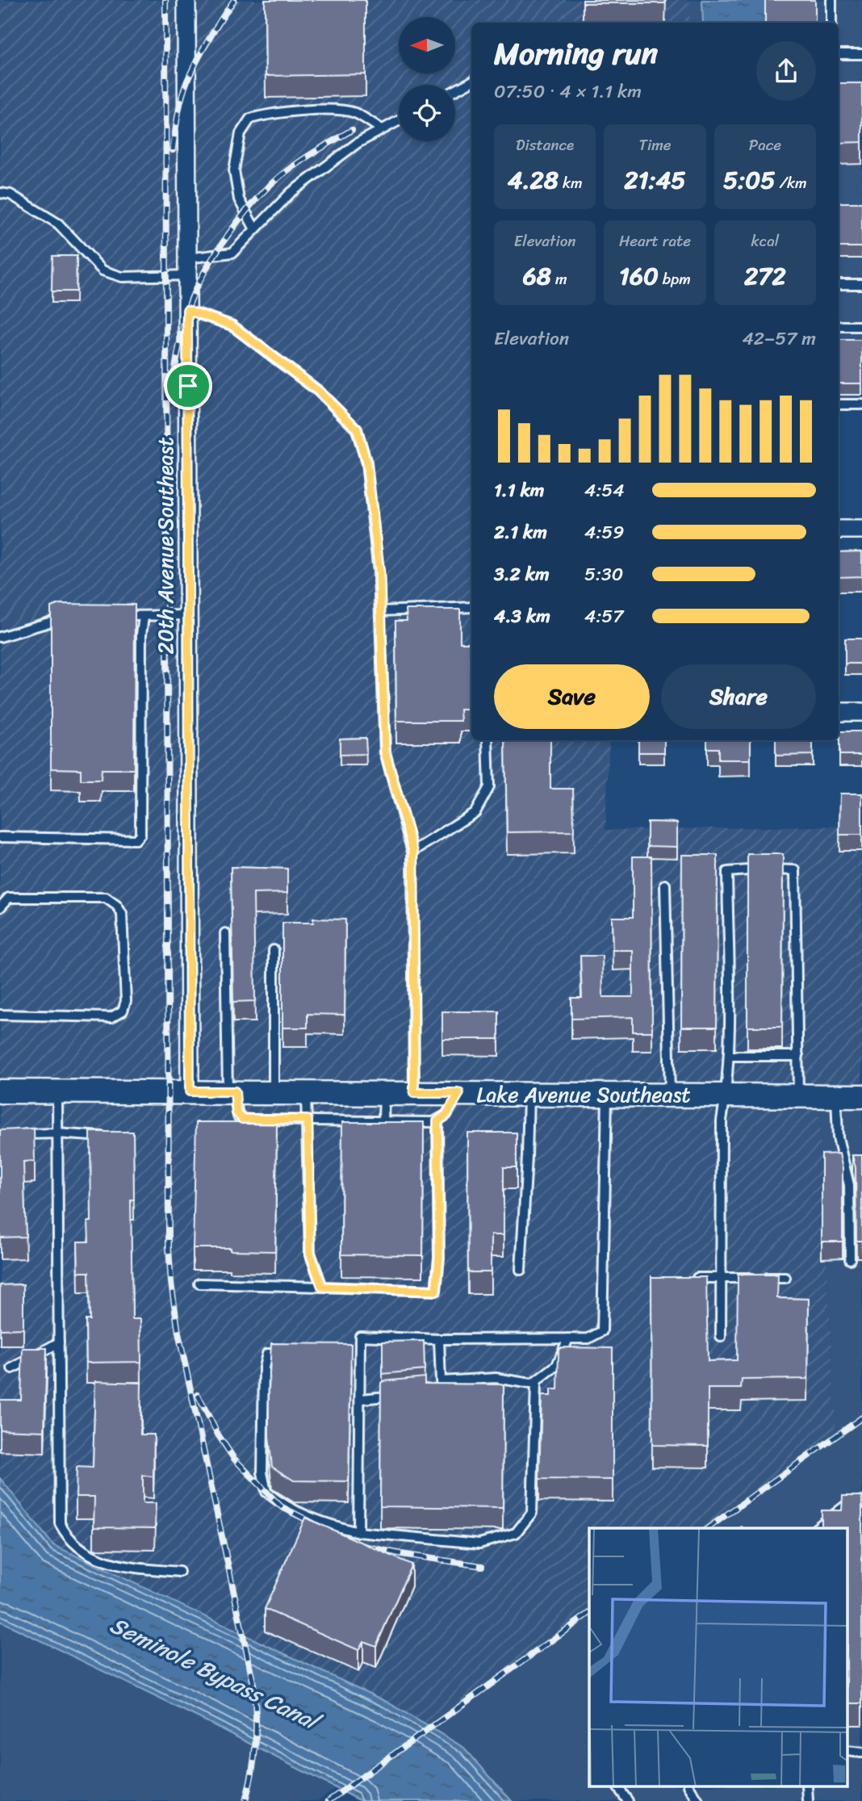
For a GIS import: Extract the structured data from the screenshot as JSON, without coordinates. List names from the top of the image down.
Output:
{
  "streets": {
    "street": ["20th Avenue Southeast", "Lake Avenue Southeast"]
  },
  "crossings": [
    ["20th Avenue Southeast", "Lake Avenue Southeast"]
  ],
  "water": ["Seminole Bypass Canal"],
  "north": "left",
  "page": {
    "heading": ["Morning run", "07:50 · 4 × 1.1 km"],
    "stats": [
      ["Distance", "4.28 km"],
      ["Time", "21:45"],
      ["Pace", "5:05 /km"],
      ["Elevation", "68 m"],
      ["Heart rate", "160 bpm"],
      ["kcal", "272"]
    ],
    "chart": ["Elevation", "42–57 m"],
    "list": [
      {
        "name": "1.1 km",
        "note": "4:54"
      },
      {
        "name": "2.1 km",
        "note": "4:59"
      },
      {
        "name": "3.2 km",
        "note": "5:30"
      },
      {
        "name": "4.3 km",
        "note": "4:57"
      }
    ],
    "buttons": ["Save", "Share"]
  }
}
